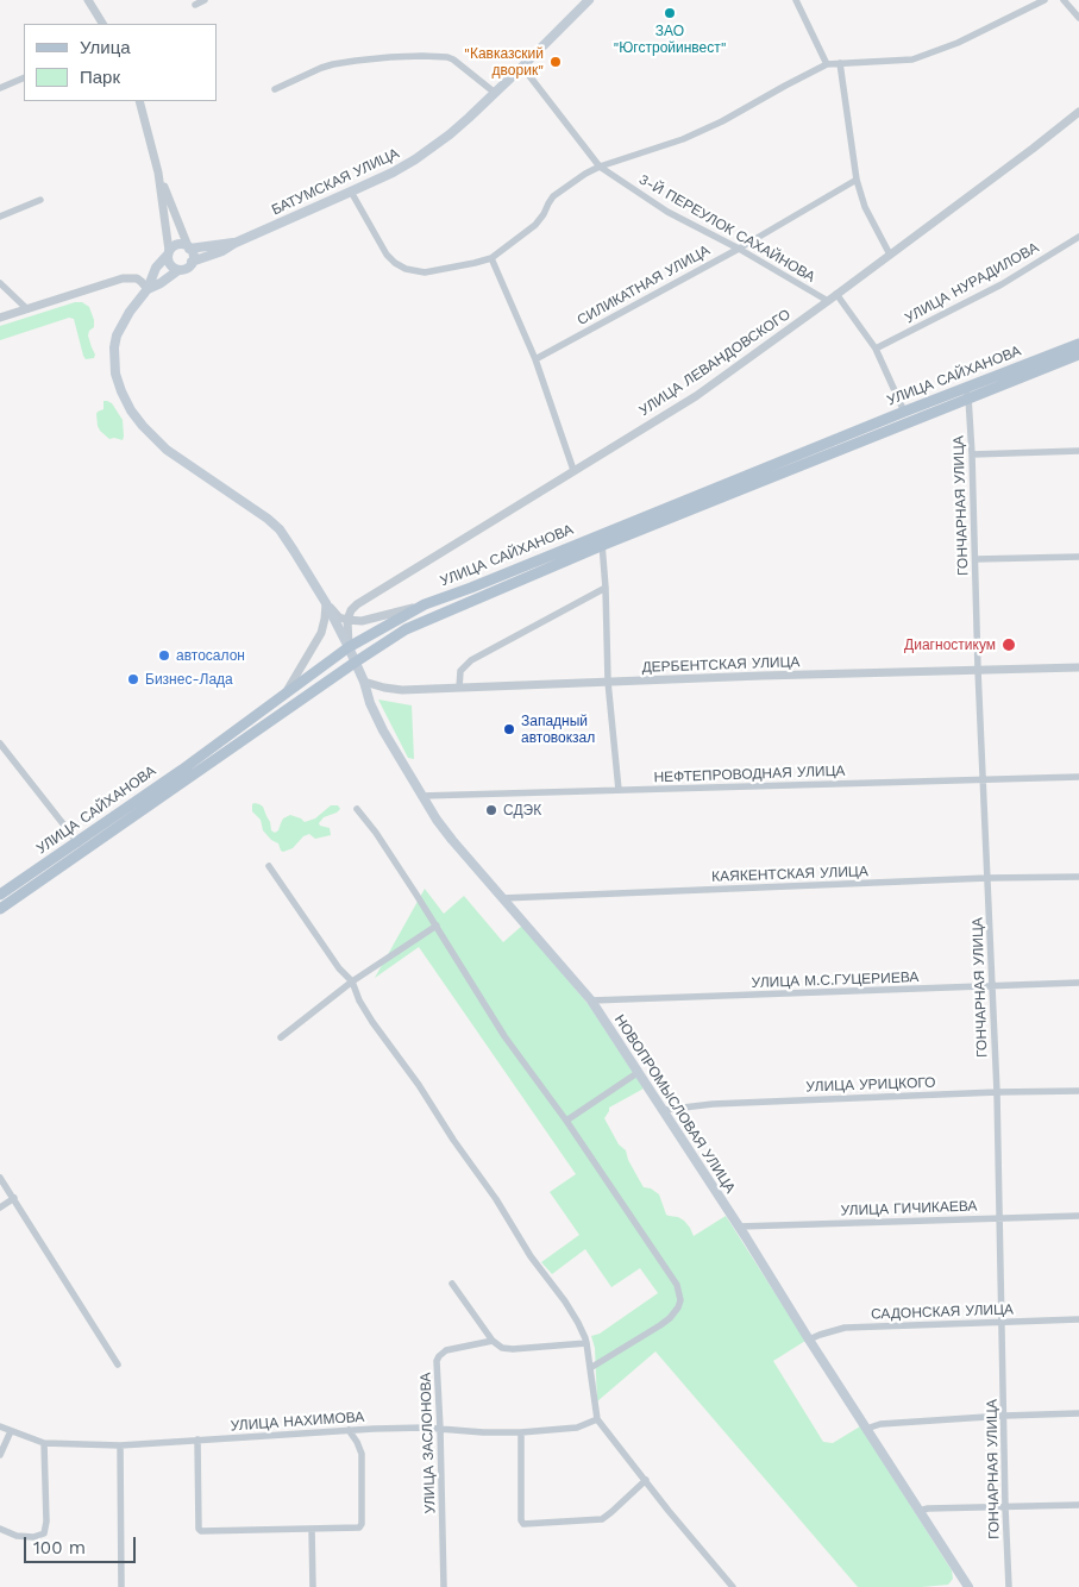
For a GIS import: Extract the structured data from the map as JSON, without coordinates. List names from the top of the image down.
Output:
{
  "streets": {
    "main road": ["БАТУМСКАЯ УЛИЦА", "УЛИЦА САЙХАНОВА", "НОВОПРОМЫСЛОВАЯ УЛИЦА"],
    "street": [
      "3-Й ПЕРЕУЛОК САХАЙНОВА",
      "УЛИЦА НУРАДИЛОВА",
      "СИЛИКАТНАЯ УЛИЦА",
      "УЛИЦА ЛЕВАНДОВСКОГО",
      "ГОНЧАРНАЯ УЛИЦА",
      "ДЕРБЕНТСКАЯ УЛИЦА",
      "НЕФТЕПРОВОДНАЯ УЛИЦА",
      "КАЯКЕНТСКАЯ УЛИЦА",
      "УЛИЦА М.С.ГУЦЕРИЕВА",
      "УЛИЦА УРИЦКОГО",
      "УЛИЦА ГИЧИКАЕВА",
      "САДОНСКАЯ УЛИЦА",
      "УЛИЦА НАХИМОВА",
      "УЛИЦА ЗАСЛОНОВА"
    ]
  },
  "crossings": [
    ["БАТУМСКАЯ УЛИЦА", "3-Й ПЕРЕУЛОК САХАЙНОВА"],
    ["3-Й ПЕРЕУЛОК САХАЙНОВА", "СИЛИКАТНАЯ УЛИЦА"],
    ["3-Й ПЕРЕУЛОК САХАЙНОВА", "УЛИЦА ЛЕВАНДОВСКОГО"],
    ["УЛИЦА САЙХАНОВА", "ГОНЧАРНАЯ УЛИЦА"],
    ["УЛИЦА САЙХАНОВА", "НОВОПРОМЫСЛОВАЯ УЛИЦА"],
    ["ГОНЧАРНАЯ УЛИЦА", "ДЕРБЕНТСКАЯ УЛИЦА"],
    ["ГОНЧАРНАЯ УЛИЦА", "НЕФТЕПРОВОДНАЯ УЛИЦА"],
    ["ГОНЧАРНАЯ УЛИЦА", "КАЯКЕНТСКАЯ УЛИЦА"],
    ["ГОНЧАРНАЯ УЛИЦА", "УЛИЦА М.С.ГУЦЕРИЕВА"],
    ["ГОНЧАРНАЯ УЛИЦА", "УЛИЦА УРИЦКОГО"],
    ["ГОНЧАРНАЯ УЛИЦА", "УЛИЦА ГИЧИКАЕВА"],
    ["ГОНЧАРНАЯ УЛИЦА", "САДОНСКАЯ УЛИЦА"],
    ["ДЕРБЕНТСКАЯ УЛИЦА", "НОВОПРОМЫСЛОВАЯ УЛИЦА"],
    ["НЕФТЕПРОВОДНАЯ УЛИЦА", "НОВОПРОМЫСЛОВАЯ УЛИЦА"],
    ["КАЯКЕНТСКАЯ УЛИЦА", "НОВОПРОМЫСЛОВАЯ УЛИЦА"],
    ["УЛИЦА М.С.ГУЦЕРИЕВА", "НОВОПРОМЫСЛОВАЯ УЛИЦА"],
    ["УЛИЦА УРИЦКОГО", "НОВОПРОМЫСЛОВАЯ УЛИЦА"],
    ["НОВОПРОМЫСЛОВАЯ УЛИЦА", "УЛИЦА ГИЧИКАЕВА"],
    ["НОВОПРОМЫСЛОВАЯ УЛИЦА", "САДОНСКАЯ УЛИЦА"],
    ["УЛИЦА НАХИМОВА", "УЛИЦА ЗАСЛОНОВА"]
  ],
  "places": [
    "ЗАО \"Югстройинвест\"",
    "\"Кавказский дворик\"",
    "Диагностикум",
    "автосалон",
    "Бизнес-Лада",
    "Западный автовокзал",
    "СДЭК"
  ],
  "legend": ["Улица", "Парк"],
  "scale_bar": "100 m"
}
